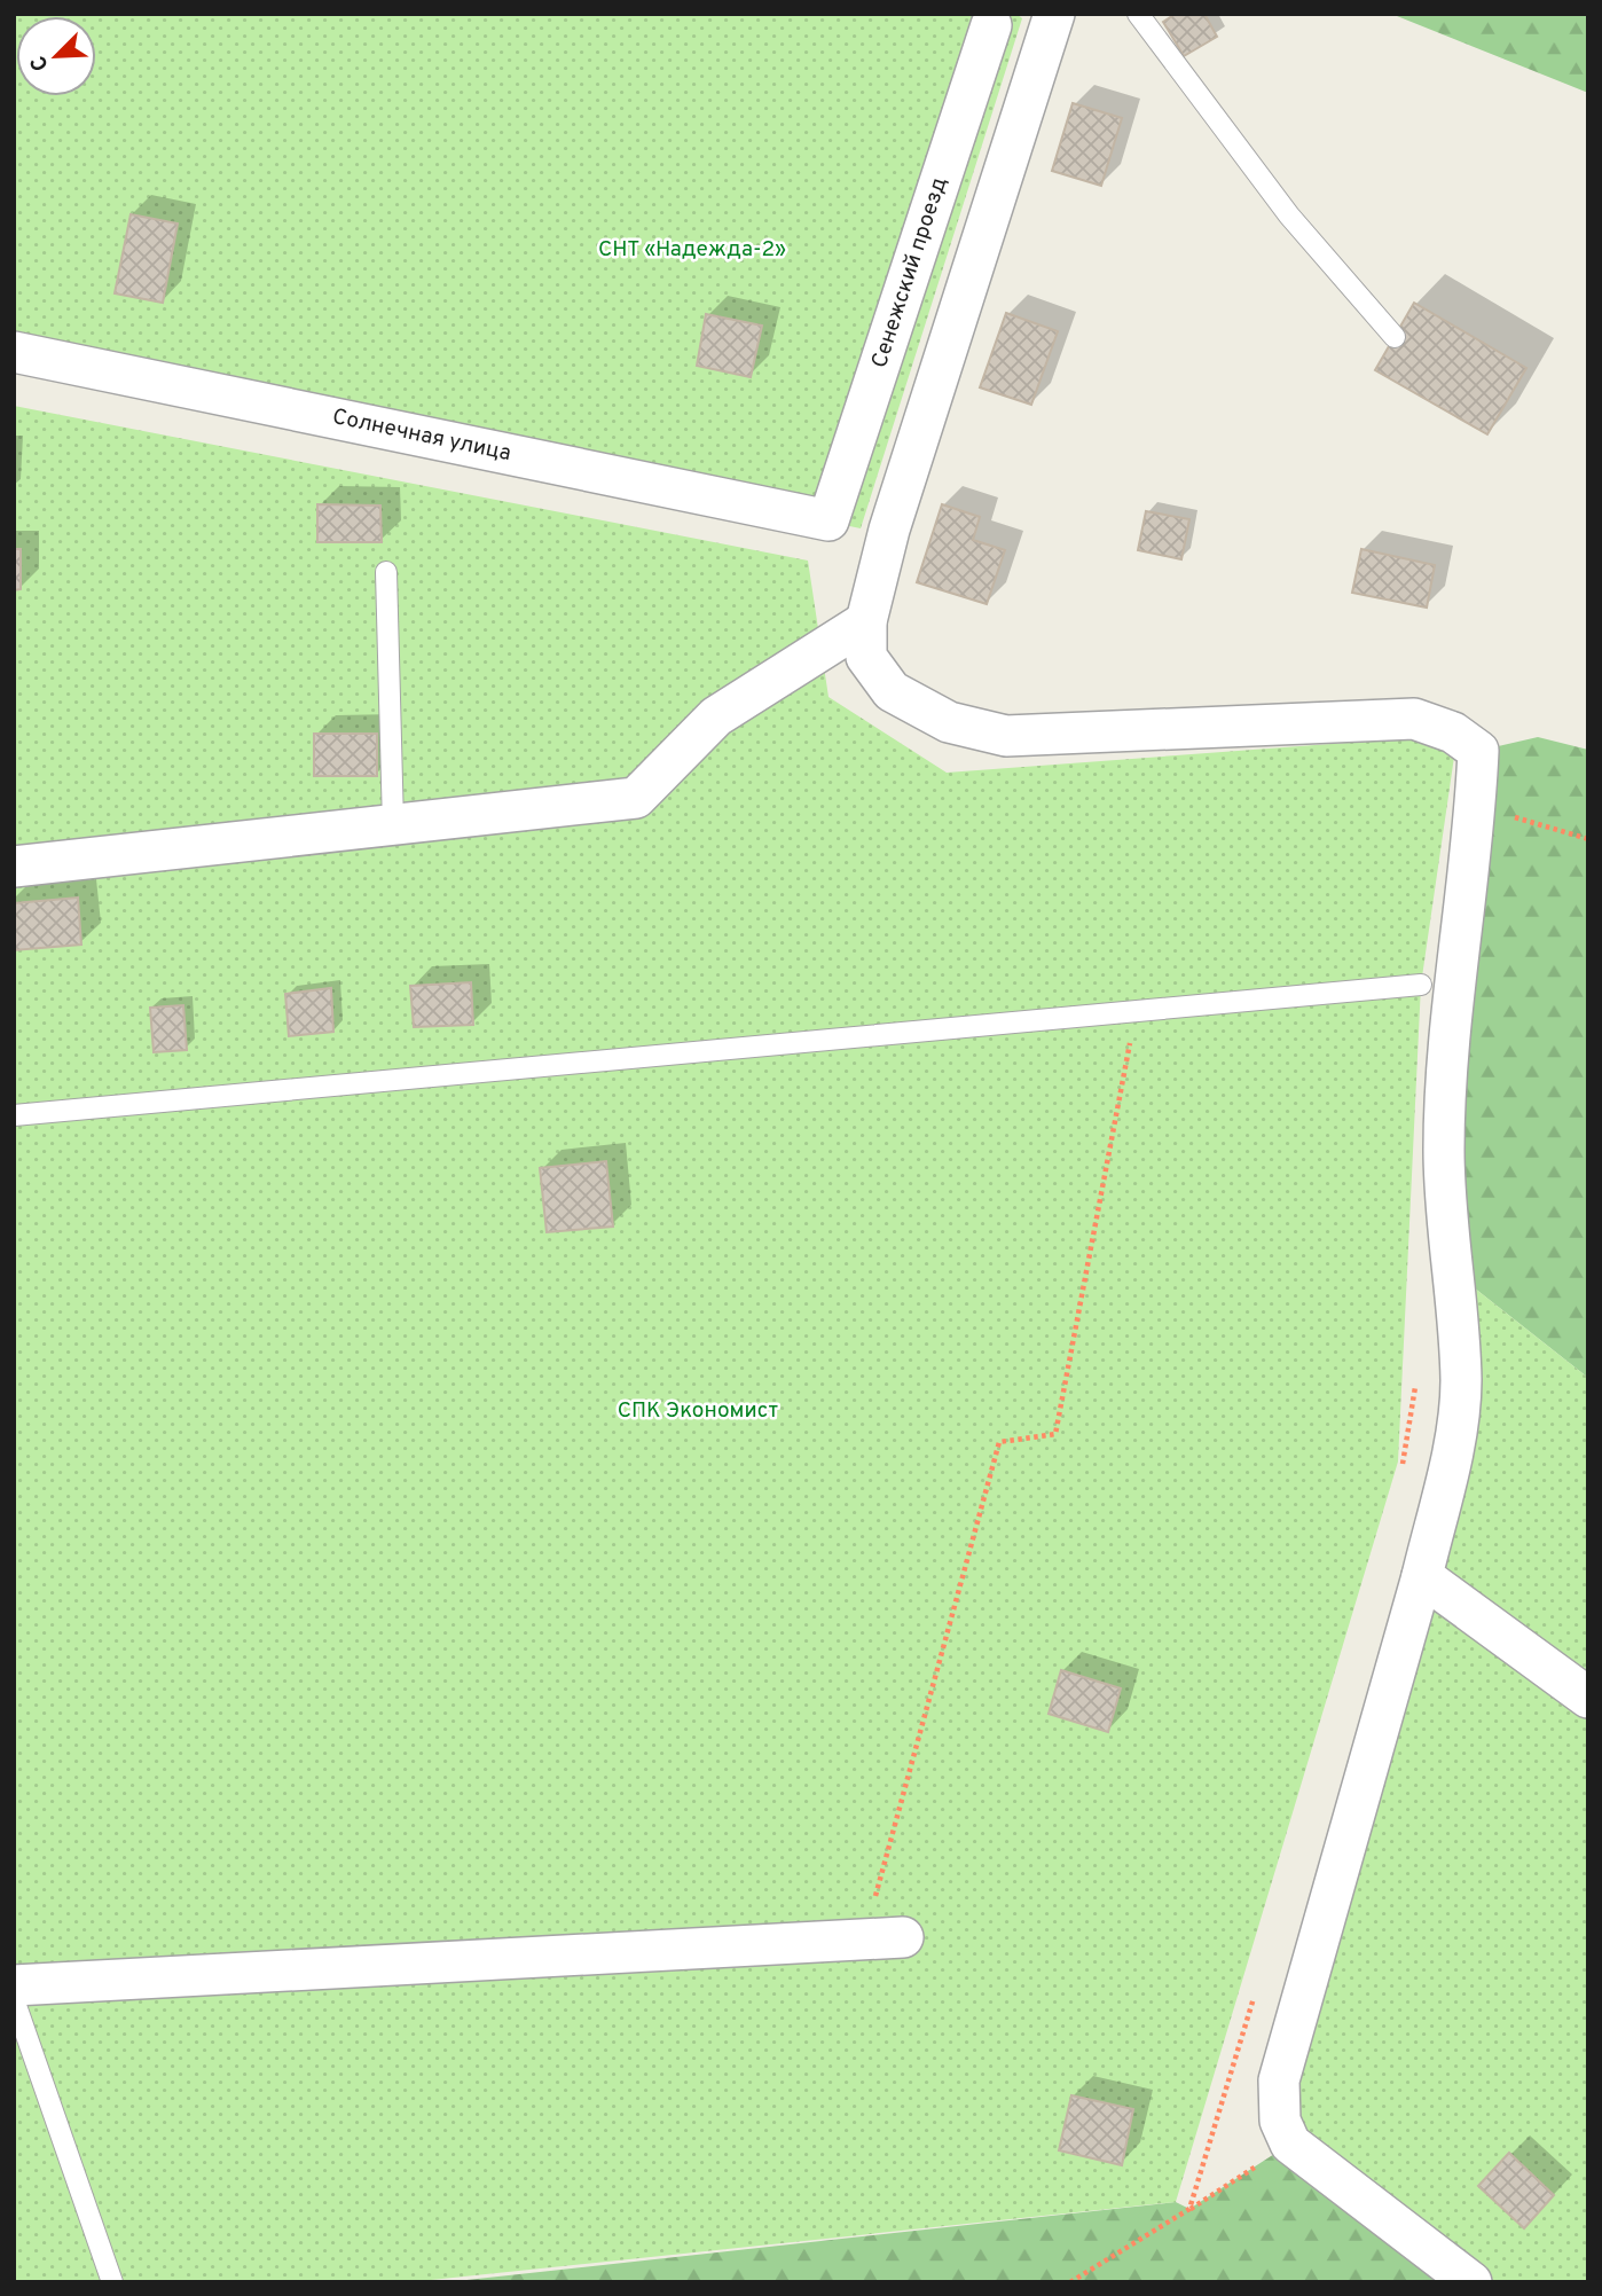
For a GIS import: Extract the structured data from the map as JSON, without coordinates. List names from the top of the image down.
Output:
{
  "streets": {
    "street": ["Сенежский проезд", "Солнечная улица"]
  },
  "crossings": [
    ["Сенежский проезд", "Солнечная улица"]
  ],
  "parks": ["СНТ «Надежда-2»", "СПК Экономист"],
  "north": "bottom left"
}
